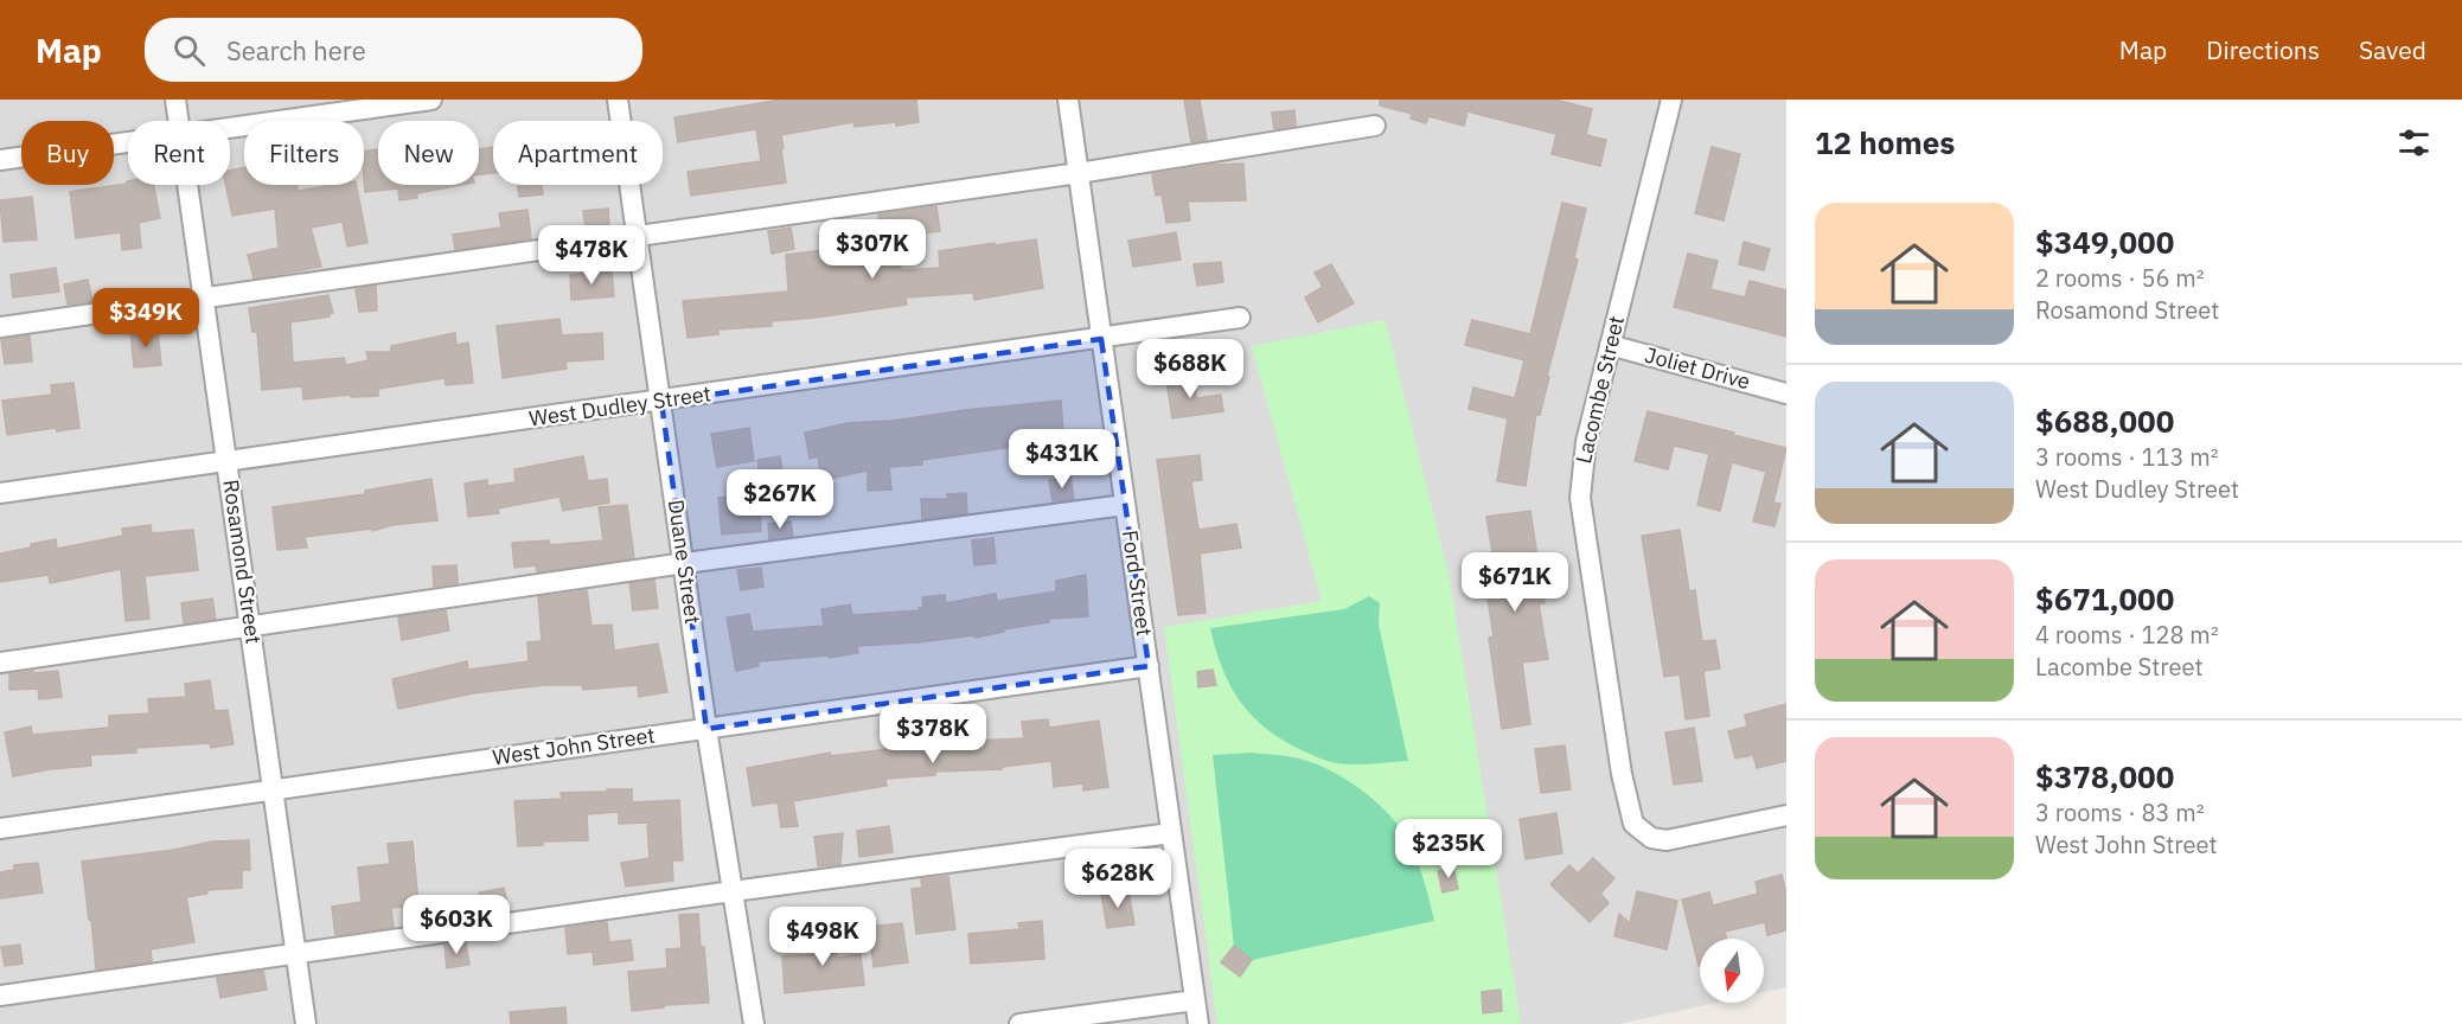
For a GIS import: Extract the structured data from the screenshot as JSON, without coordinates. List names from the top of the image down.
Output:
{
  "streets": {
    "street": [
      "Joliet Drive",
      "Lacombe Street",
      "West Dudley Street",
      "Rosamond Street",
      "Duane Street",
      "Ford Street",
      "West John Street"
    ]
  },
  "crossings": [
    ["Joliet Drive", "Lacombe Street"],
    ["West Dudley Street", "Rosamond Street"],
    ["West Dudley Street", "Duane Street"],
    ["West Dudley Street", "Ford Street"],
    ["Rosamond Street", "West John Street"],
    ["Duane Street", "West John Street"],
    ["Ford Street", "West John Street"]
  ],
  "north": "bottom",
  "page": {
    "header": "Map",
    "search": "Search here",
    "nav": ["Map", "Directions", "Saved"],
    "heading": "12 homes",
    "chip": [
      "Buy",
      "Rent",
      "Filters",
      "New",
      "Apartment"
    ],
    "list": [
      {
        "name": "$349,000",
        "note": "2 rooms · 56 m² · Rosamond Street"
      },
      {
        "name": "$688,000",
        "note": "3 rooms · 113 m² · West Dudley Street"
      },
      {
        "name": "$671,000",
        "note": "4 rooms · 128 m² · Lacombe Street"
      },
      {
        "name": "$378,000",
        "note": "3 rooms · 83 m² · West John Street"
      }
    ],
    "price": [
      "$307K",
      "$478K",
      "$349K",
      "$688K",
      "$431K",
      "$267K",
      "$671K",
      "$378K",
      "$235K",
      "$628K",
      "$603K",
      "$498K"
    ]
  }
}
